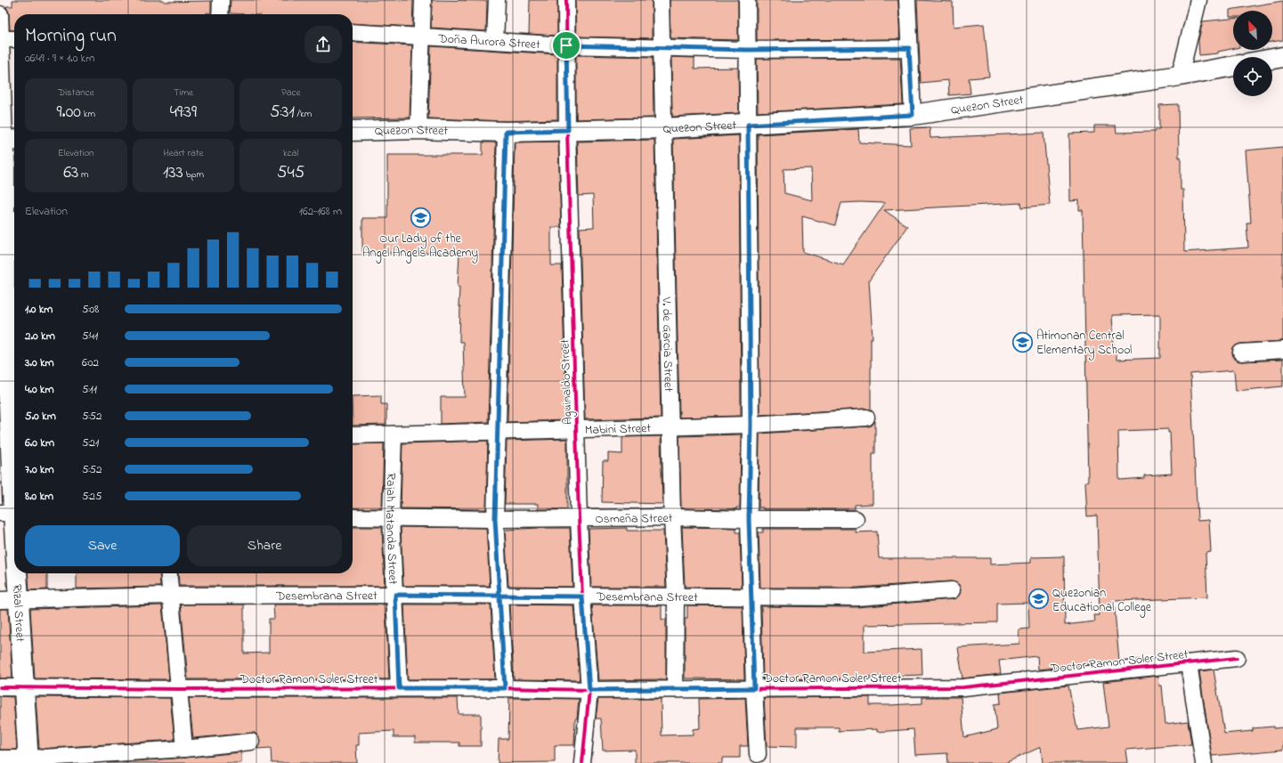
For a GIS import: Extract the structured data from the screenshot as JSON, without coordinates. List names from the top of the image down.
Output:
{
  "streets": {
    "main road": ["Quezon Street", "Rizal Street"],
    "street": [
      "Doña Aurora Street",
      "V. de Garcia Street",
      "Aguinaldo Street",
      "Mabini Street",
      "Osmeña Street",
      "Rajah Matanda Street",
      "Desembrana Street",
      "Doctor Ramon Soler Street"
    ]
  },
  "crossings": [
    ["Doña Aurora Street", "V. de Garcia Street"],
    ["Doña Aurora Street", "Aguinaldo Street"],
    ["Quezon Street", "V. de Garcia Street"],
    ["Quezon Street", "Aguinaldo Street"],
    ["V. de Garcia Street", "Mabini Street"],
    ["V. de Garcia Street", "Osmeña Street"],
    ["V. de Garcia Street", "Desembrana Street"],
    ["V. de Garcia Street", "Doctor Ramon Soler Street"],
    ["Aguinaldo Street", "Mabini Street"],
    ["Aguinaldo Street", "Osmeña Street"],
    ["Aguinaldo Street", "Desembrana Street"],
    ["Aguinaldo Street", "Doctor Ramon Soler Street"],
    ["Mabini Street", "Rajah Matanda Street"],
    ["Osmeña Street", "Rajah Matanda Street"],
    ["Rajah Matanda Street", "Desembrana Street"],
    ["Rajah Matanda Street", "Doctor Ramon Soler Street"],
    ["Desembrana Street", "Rizal Street"],
    ["Rizal Street", "Doctor Ramon Soler Street"]
  ],
  "places": {
    "school or university": ["Our Lady of the Angel Angels Academy", "Atimonan Central Elementary School", "Quezonian Educational College"]
  },
  "north": "top left",
  "page": {
    "heading": ["Morning run", "06:49 · 9 × 1.0 km"],
    "stats": [
      ["Distance", "9.00 km"],
      ["Time", "49:39"],
      ["Pace", "5:31 /km"],
      ["Elevation", "63 m"],
      ["Heart rate", "133 bpm"],
      ["kcal", "545"]
    ],
    "chart": ["Elevation", "162–168 m"],
    "list": [
      {
        "name": "1.0 km",
        "note": "5:08"
      },
      {
        "name": "2.0 km",
        "note": "5:41"
      },
      {
        "name": "3.0 km",
        "note": "6:02"
      },
      {
        "name": "4.0 km",
        "note": "5:11"
      },
      {
        "name": "5.0 km",
        "note": "5:52"
      },
      {
        "name": "6.0 km",
        "note": "5:21"
      },
      {
        "name": "7.0 km",
        "note": "5:52"
      },
      {
        "name": "8.0 km",
        "note": "5:25"
      }
    ],
    "buttons": ["Save", "Share"]
  }
}
